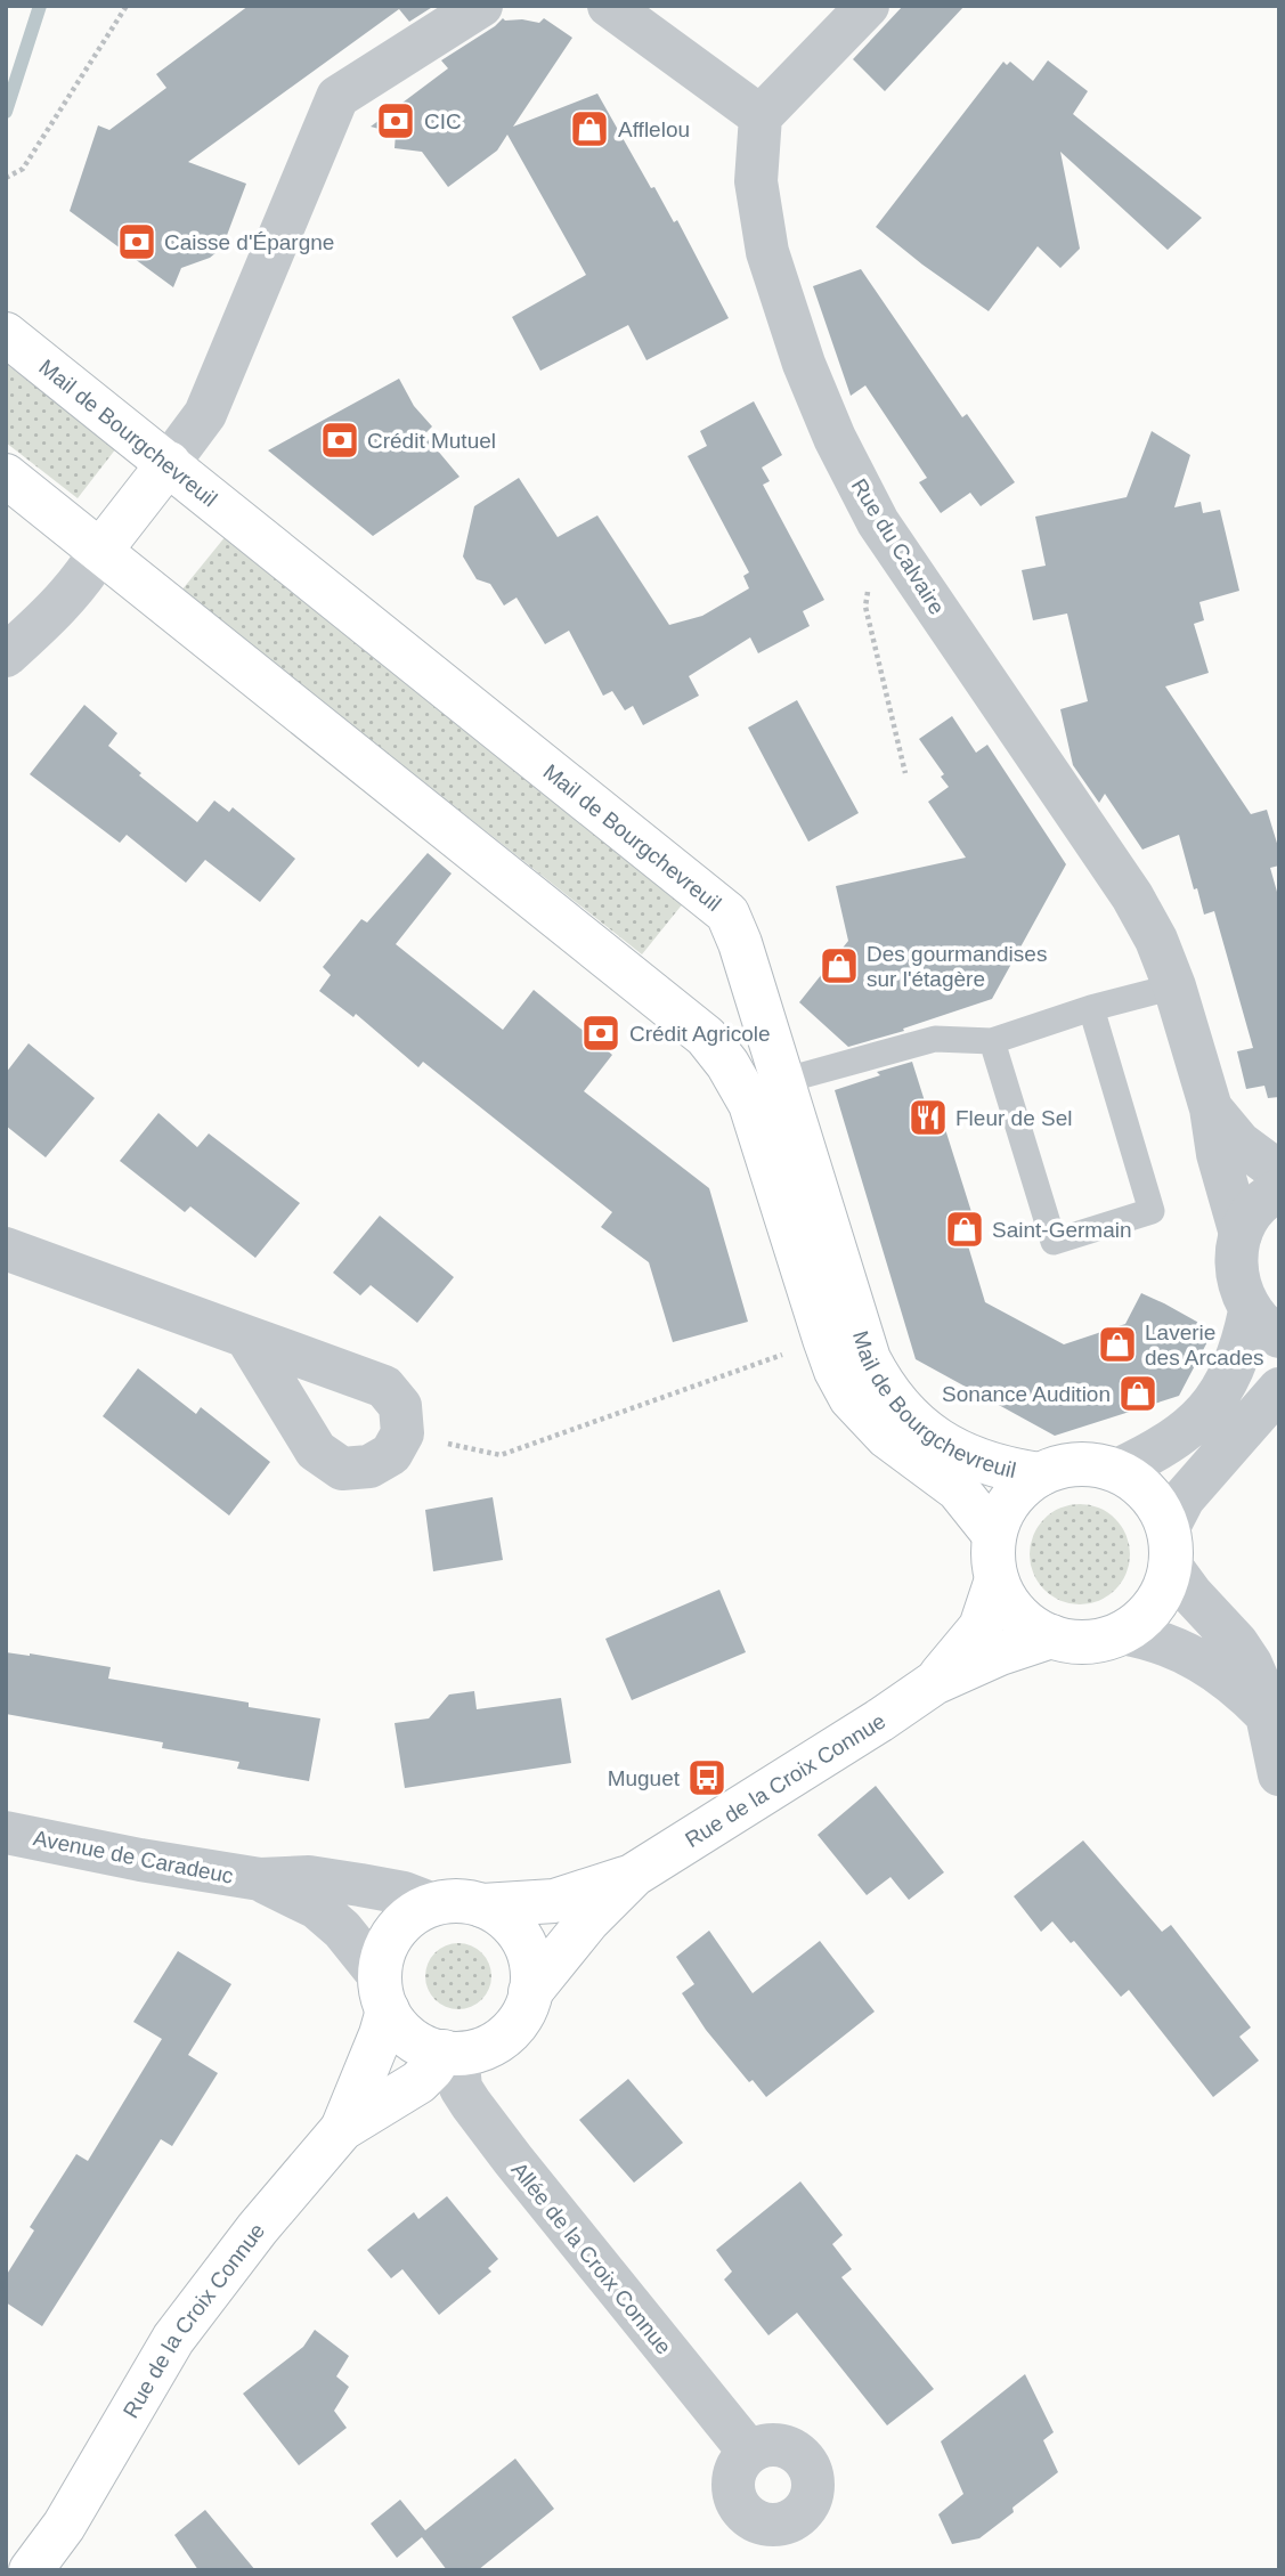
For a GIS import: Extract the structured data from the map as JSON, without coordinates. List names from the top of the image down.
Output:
{
  "streets": {
    "main road": ["Mail de Bourgchevreuil", "Rue de la Croix Connue"],
    "street": ["Rue du Calvaire", "Avenue de Caradeuc", "Allée de la Croix Connue"]
  },
  "crossings": [
    ["Mail de Bourgchevreuil", "Rue de la Croix Connue"],
    ["Rue de la Croix Connue", "Avenue de Caradeuc"],
    ["Rue de la Croix Connue", "Allée de la Croix Connue"],
    ["Avenue de Caradeuc", "Allée de la Croix Connue"]
  ],
  "places": {
    "bank": [
      "CIC",
      "Caisse d'Épargne",
      "Crédit Mutuel",
      "Crédit Agricole"
    ],
    "shop": [
      "Afflelou",
      "Des gourmandises sur l'étagère",
      "Saint-Germain",
      "Laverie des Arcades",
      "Sonance Audition"
    ],
    "restaurant": ["Fleur de Sel"],
    "bus stop": ["Muguet"]
  }
}
